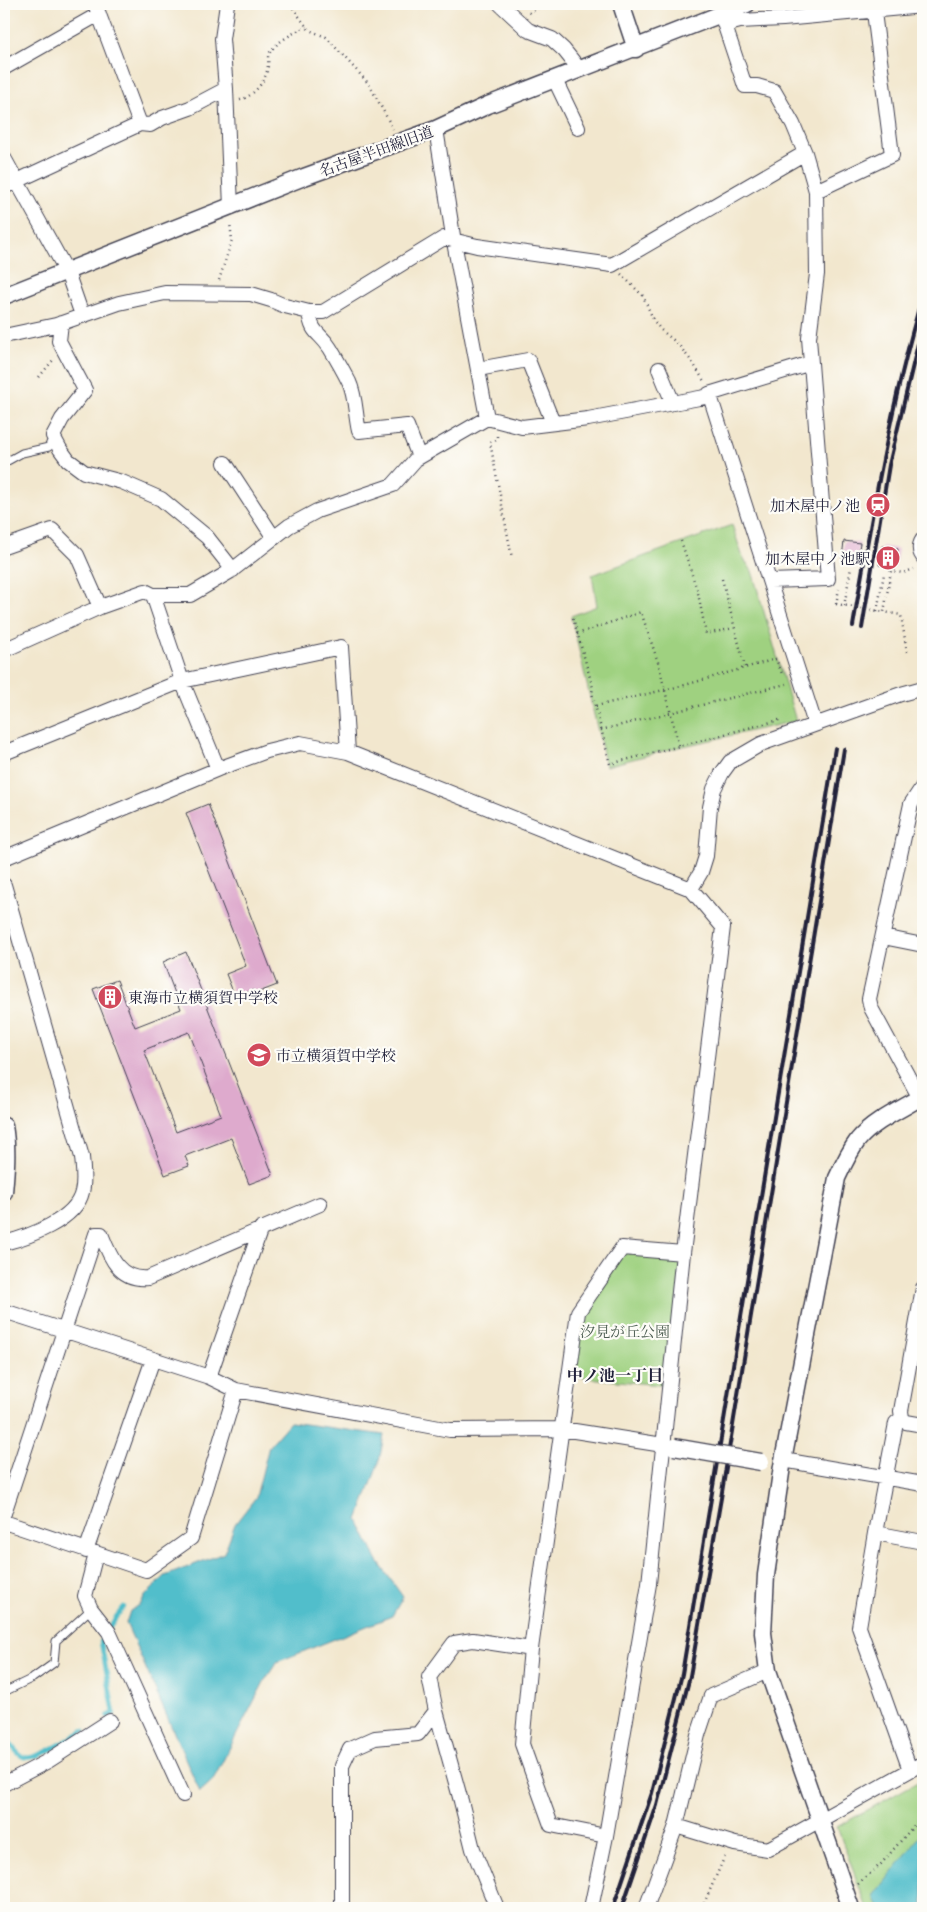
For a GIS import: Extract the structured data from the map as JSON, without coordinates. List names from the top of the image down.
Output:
{
  "streets": {
    "street": ["名古屋半田線旧道"]
  },
  "districts": ["中ノ池一丁目"],
  "parks": ["汐見が丘公園"],
  "places": {
    "station": ["加木屋中ノ池"],
    "building": ["加木屋中ノ池駅", "東海市立横須賀中学校"],
    "school or university": ["市立横須賀中学校"]
  }
}
